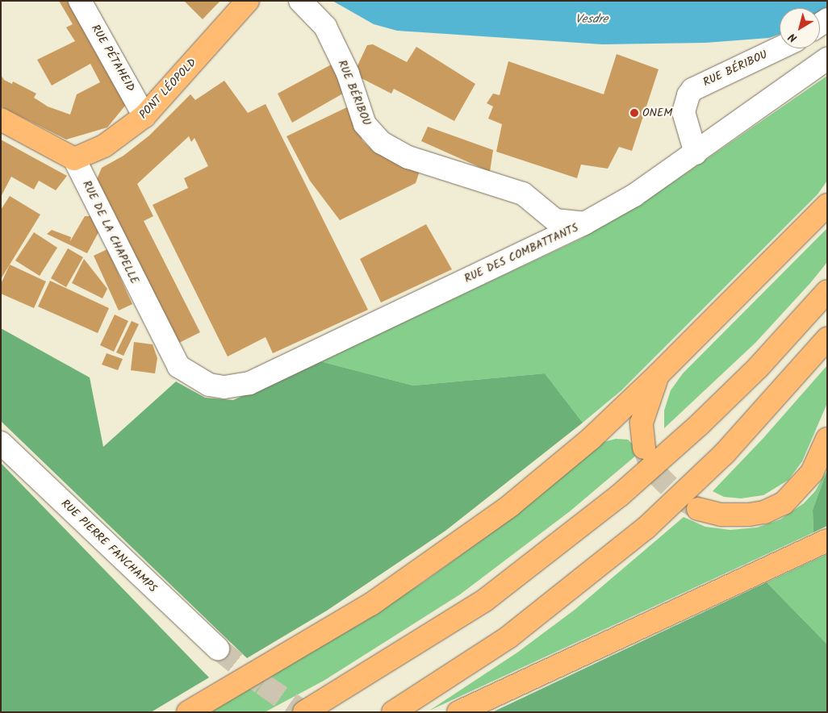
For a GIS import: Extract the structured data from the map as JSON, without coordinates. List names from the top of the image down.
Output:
{
  "streets": {
    "main road": ["PONT LÉOPOLD"],
    "street": [
      "RUE PÉTAHEID",
      "RUE BÉRIBOU",
      "RUE DE LA CHAPELLE",
      "RUE DES COMBATTANTS",
      "RUE PIERRE FANCHAMPS"
    ]
  },
  "crossings": [
    ["RUE PÉTAHEID", "PONT LÉOPOLD"],
    ["RUE BÉRIBOU", "RUE DES COMBATTANTS"],
    ["PONT LÉOPOLD", "RUE DE LA CHAPELLE"],
    ["RUE DE LA CHAPELLE", "RUE DES COMBATTANTS"]
  ],
  "water": ["Vesdre"],
  "places": ["ONEM"],
  "north": "bottom left"
}
